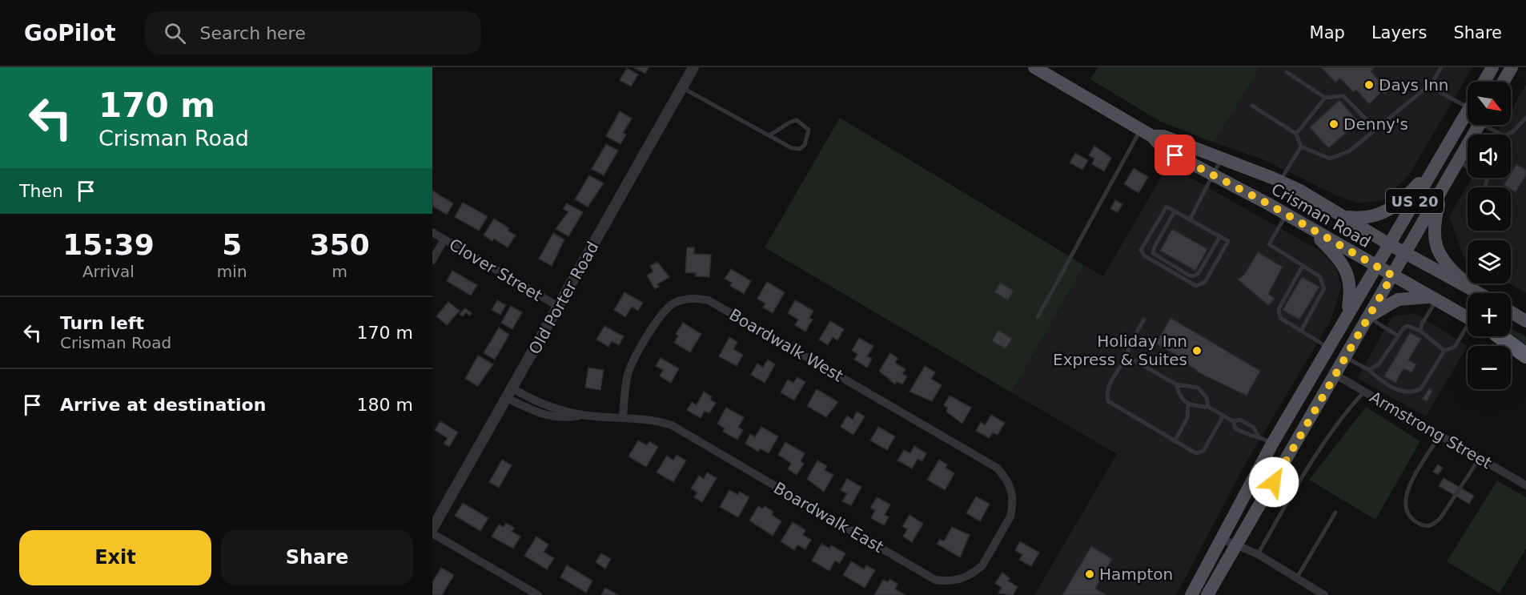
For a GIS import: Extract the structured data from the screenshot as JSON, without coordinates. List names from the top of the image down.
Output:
{
  "streets": {
    "main road": ["US 20", "Crisman Road"],
    "street": [
      "Clover Street",
      "Old Porter Road",
      "Boardwalk West",
      "Armstrong Street",
      "Boardwalk East"
    ]
  },
  "crossings": [
    ["US 20", "Crisman Road"],
    ["US 20", "Armstrong Street"],
    ["Clover Street", "Old Porter Road"],
    ["Old Porter Road", "Boardwalk East"],
    ["Boardwalk West", "Boardwalk East"]
  ],
  "places": [
    "Days Inn",
    "Denny's",
    "Holiday Inn Express & Suites",
    "Hampton"
  ],
  "north": "bottom right",
  "page": {
    "header": "GoPilot",
    "search": "Search here",
    "nav": ["Map", "Layers", "Share"],
    "turn": ["170 m", "Crisman Road"],
    "map_buttons": ["+", "−"],
    "then": "Then",
    "eta": [
      "15:39",
      "Arrival",
      "5",
      "min",
      "350",
      "m"
    ],
    "list": [
      {
        "name": "Turn left",
        "note": "Crisman Road",
        "value": "170 m"
      },
      {
        "name": "Arrive at destination",
        "value": "180 m"
      }
    ],
    "buttons": ["Exit", "Share"]
  }
}
